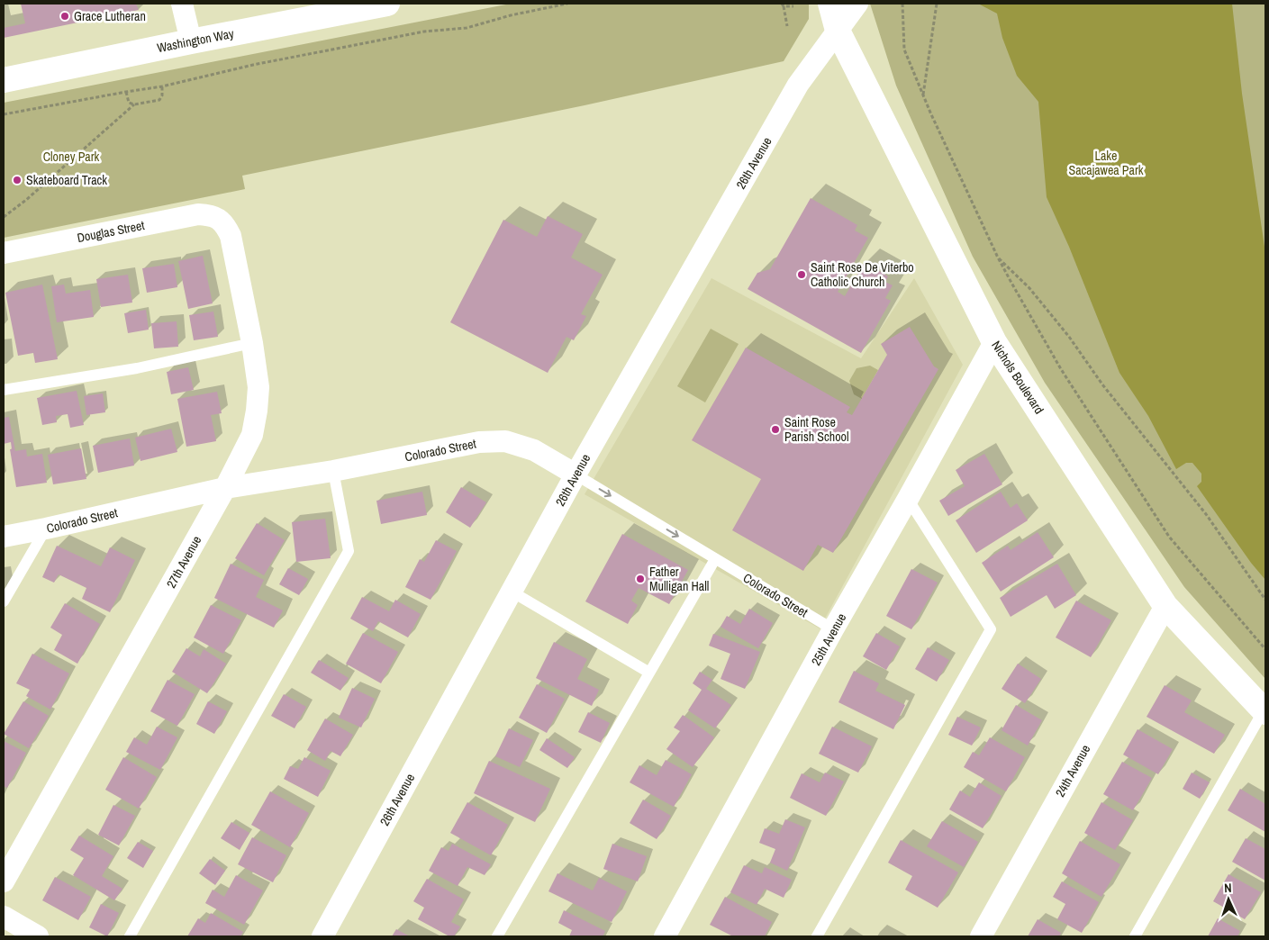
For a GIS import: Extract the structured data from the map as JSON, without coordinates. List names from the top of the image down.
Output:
{
  "streets": {
    "main road": ["Washington Way", "Nichols Boulevard"],
    "street": [
      "26th Avenue",
      "Douglas Street",
      "Colorado Street",
      "27th Avenue",
      "25th Avenue",
      "24th Avenue"
    ]
  },
  "crossings": [
    ["26th Avenue", "Nichols Boulevard"],
    ["26th Avenue", "Colorado Street"],
    ["Douglas Street", "27th Avenue"],
    ["Nichols Boulevard", "25th Avenue"],
    ["Nichols Boulevard", "24th Avenue"],
    ["Colorado Street", "27th Avenue"],
    ["Colorado Street", "25th Avenue"]
  ],
  "parks": ["Lake Sacajawea Park", "Cloney Park"],
  "places": [
    "Grace Lutheran",
    "Skateboard Track",
    "Saint Rose De Viterbo Catholic Church",
    "Saint Rose Parish School",
    "Father Mulligan Hall"
  ],
  "north": "top"
}
